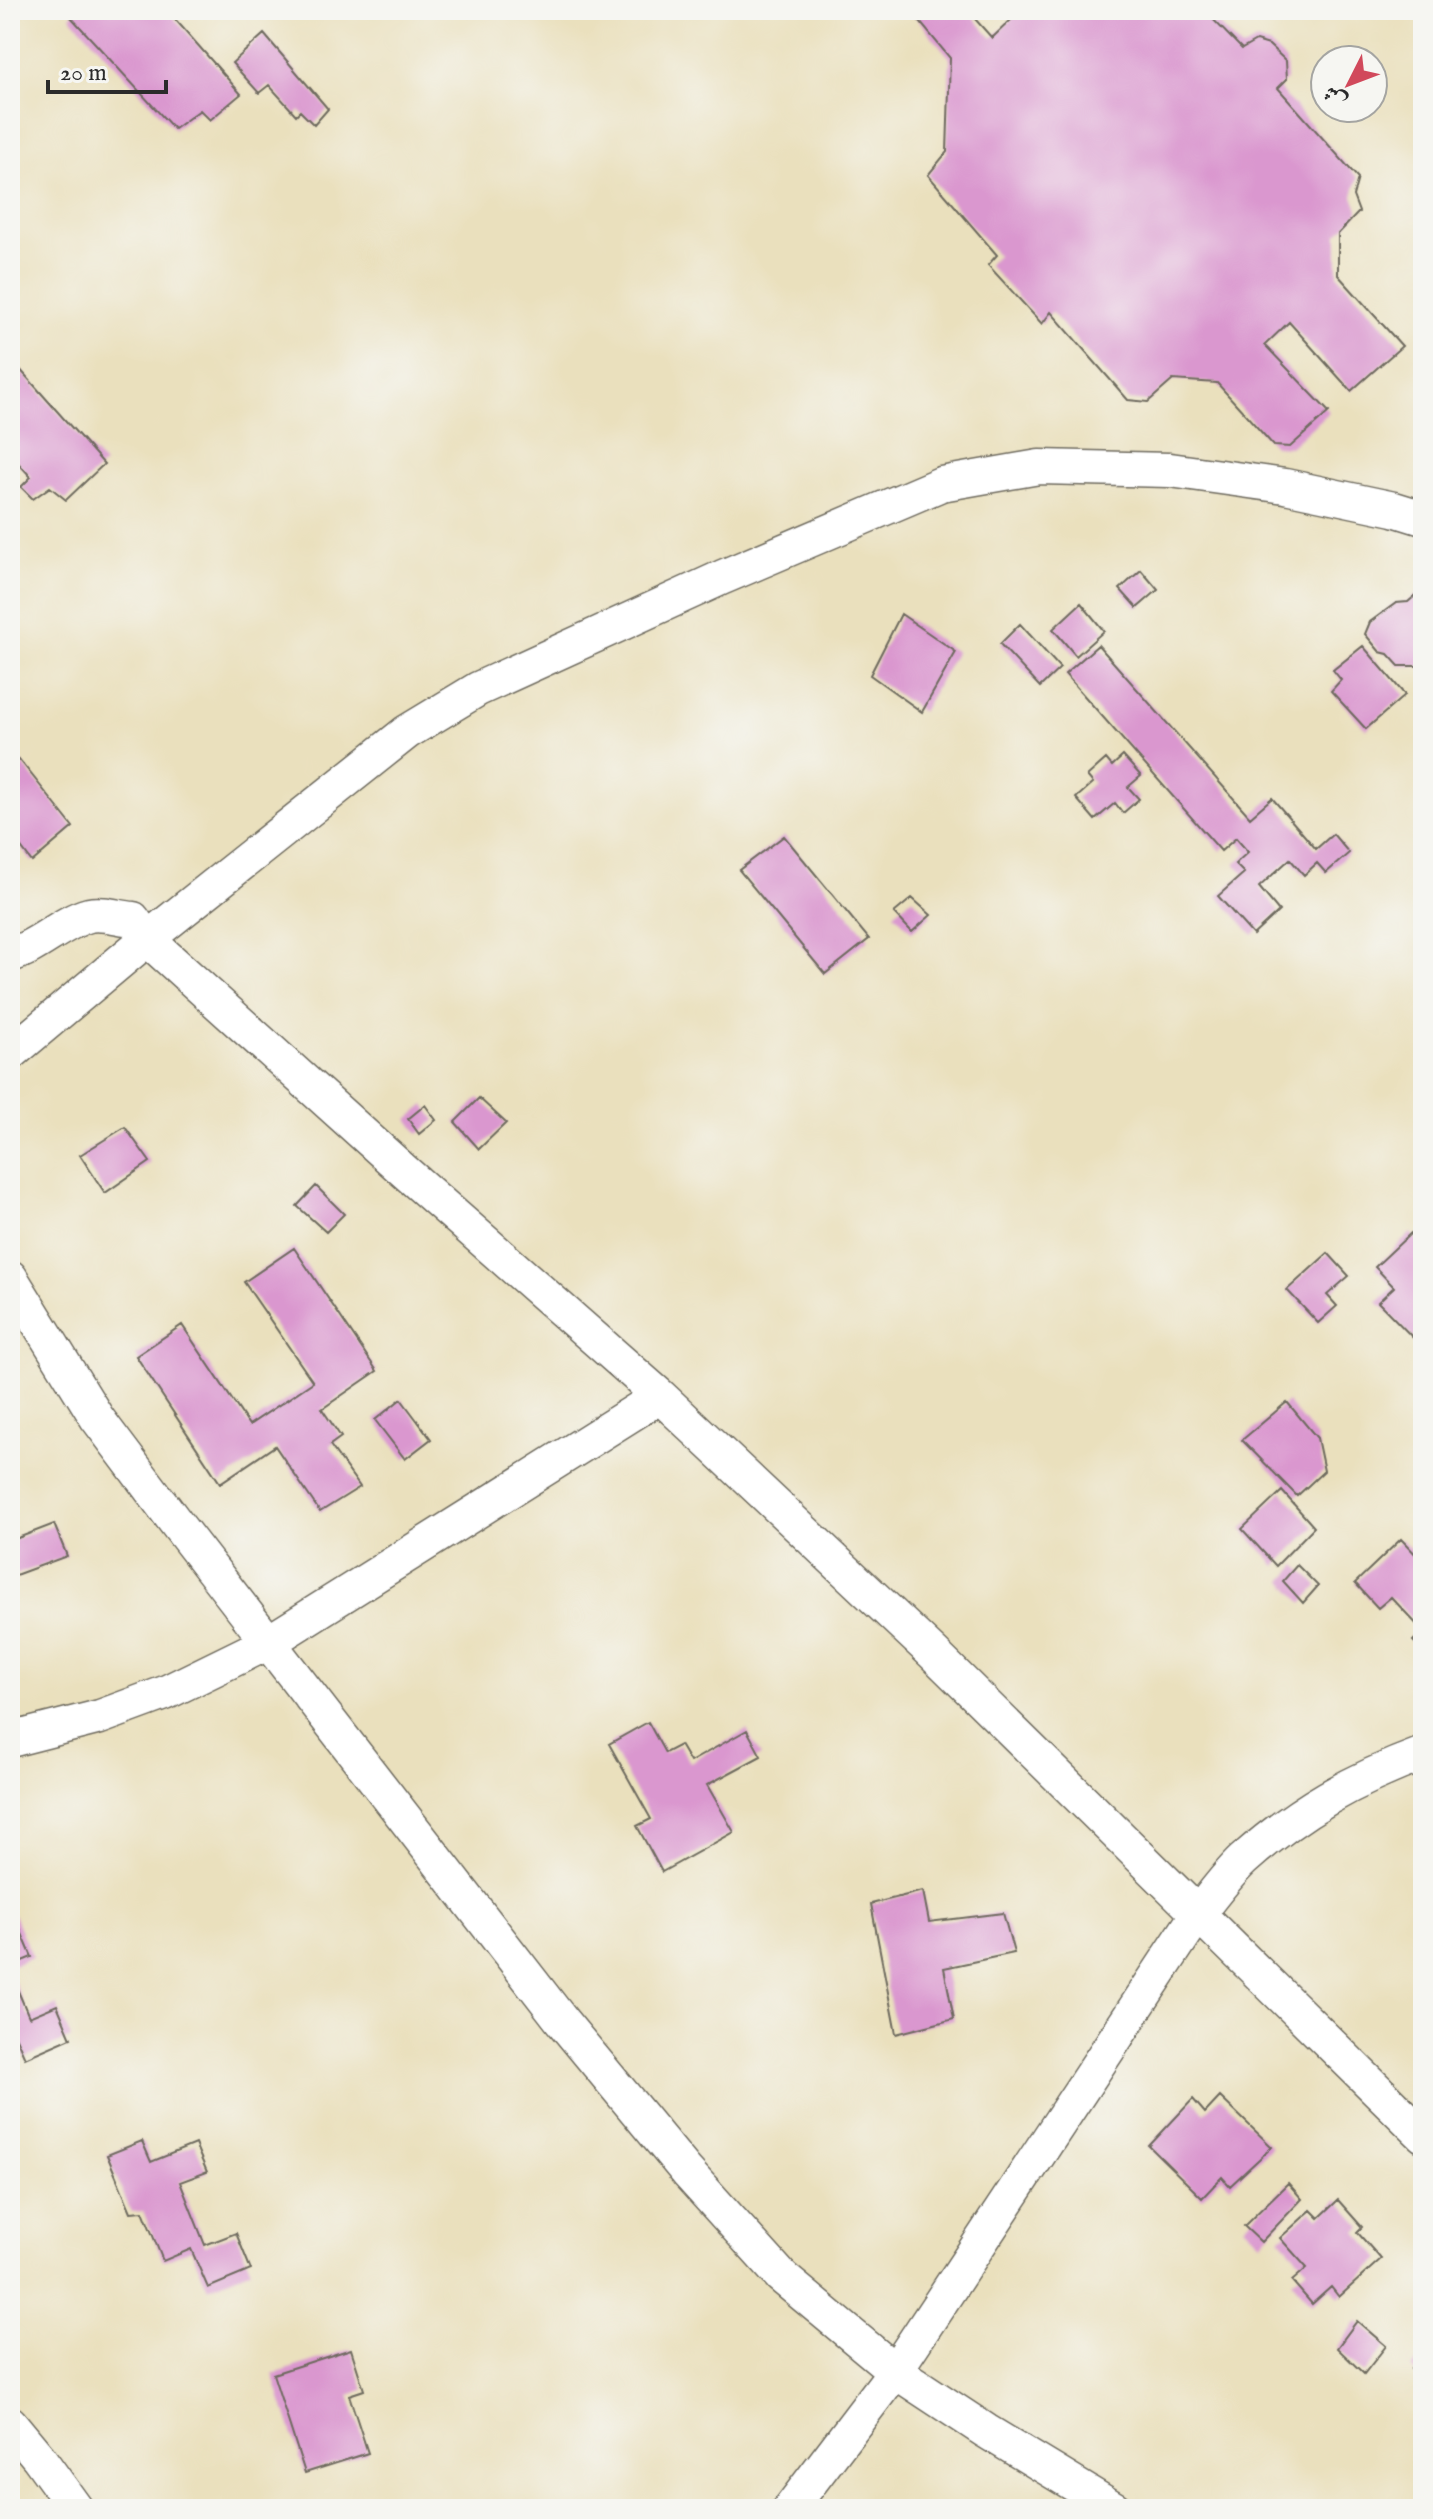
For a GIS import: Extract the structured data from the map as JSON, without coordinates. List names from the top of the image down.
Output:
{
  "scale_bar": "20 m",
  "north": "bottom left"
}
